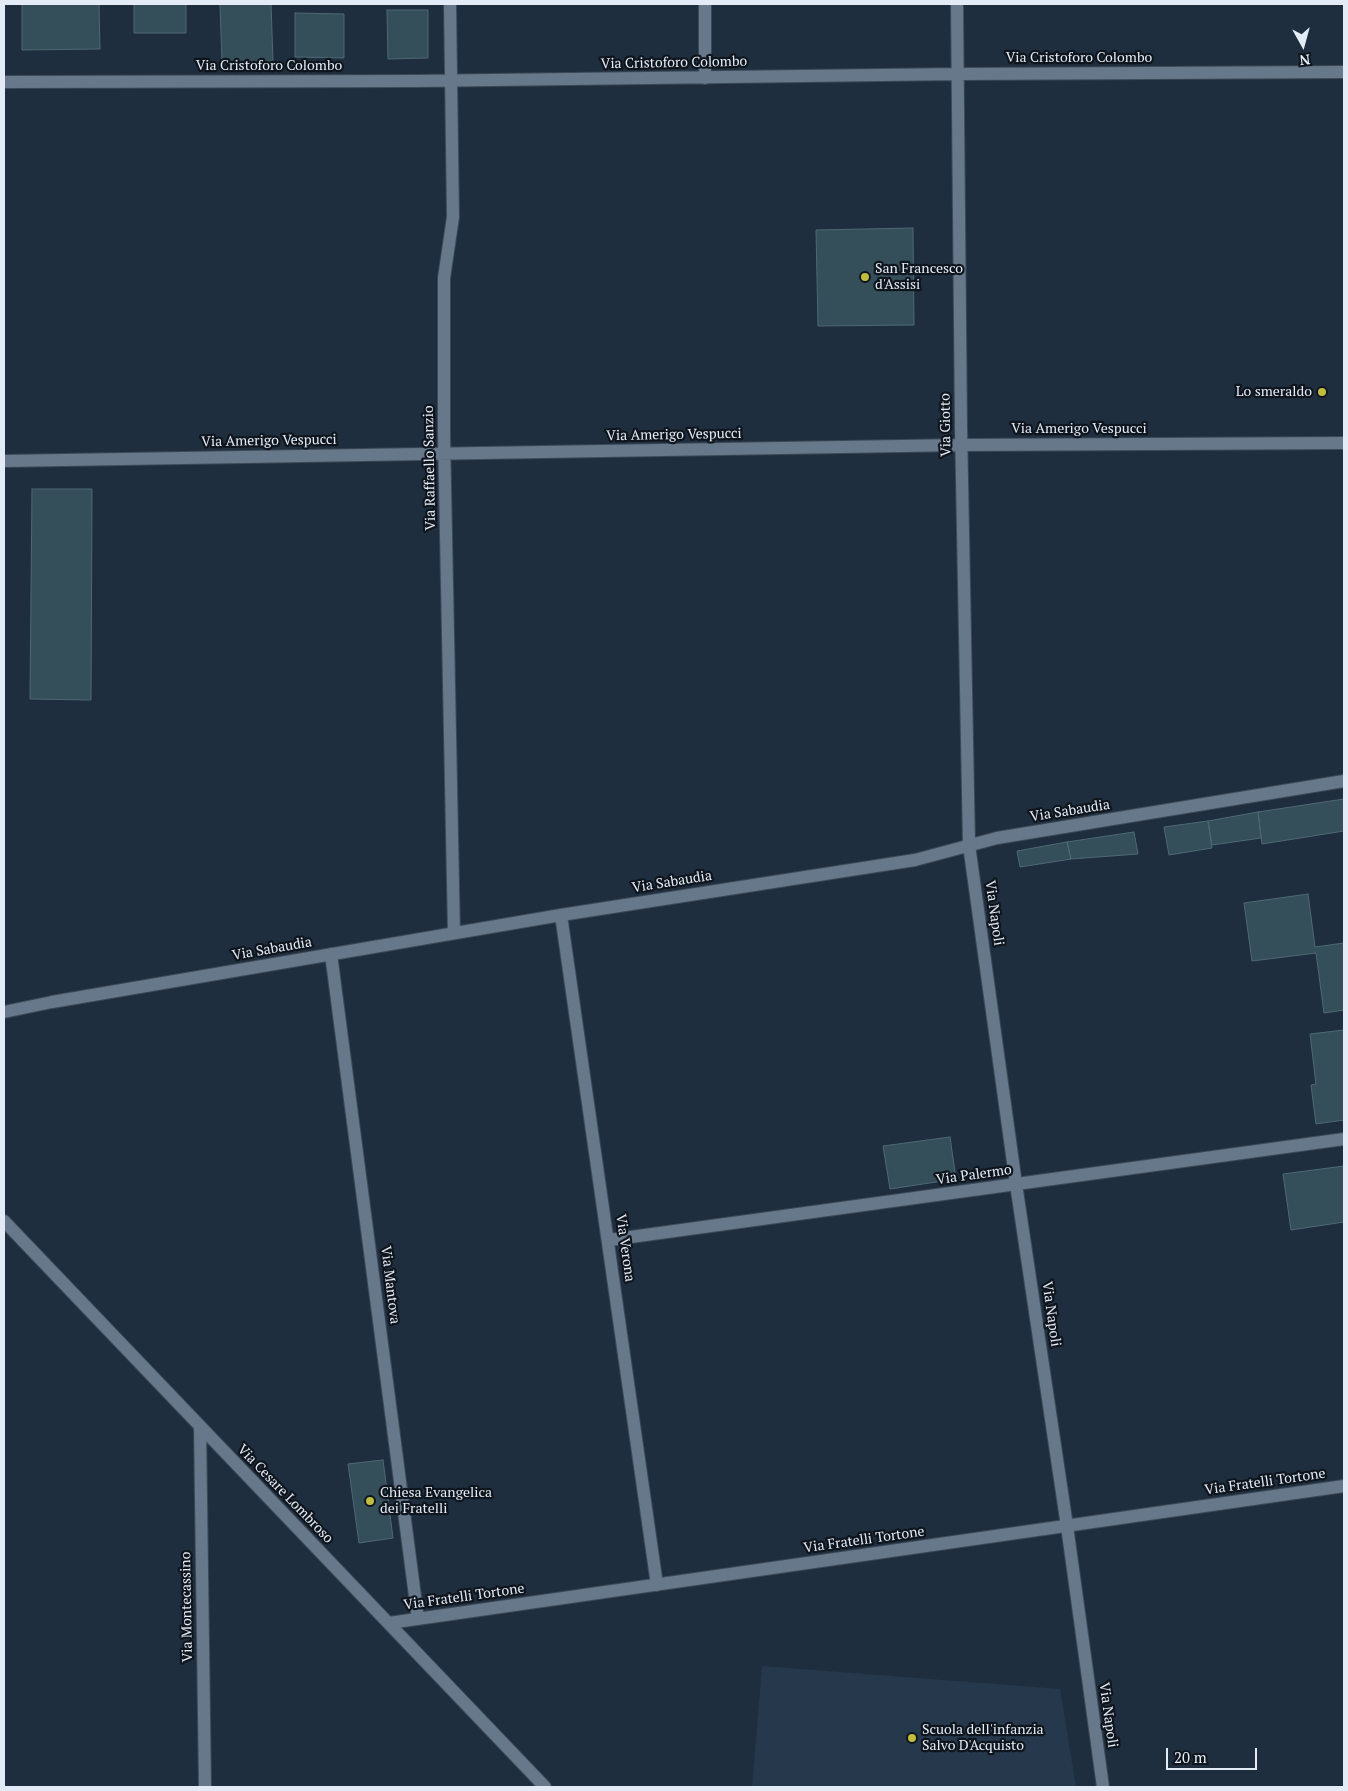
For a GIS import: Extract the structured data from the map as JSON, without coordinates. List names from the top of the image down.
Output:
{
  "streets": {
    "street": [
      "Via Cristoforo Colombo",
      "Via Giotto",
      "Via Amerigo Vespucci",
      "Via Raffaello Sanzio",
      "Via Sabaudia",
      "Via Napoli",
      "Via Palermo",
      "Via Verona",
      "Via Mantova",
      "Via Fratelli Tortone",
      "Via Cesare Lombroso",
      "Via Montecassino"
    ]
  },
  "crossings": [
    ["Via Cristoforo Colombo", "Via Giotto"],
    ["Via Cristoforo Colombo", "Via Raffaello Sanzio"],
    ["Via Giotto", "Via Amerigo Vespucci"],
    ["Via Giotto", "Via Sabaudia"],
    ["Via Giotto", "Via Napoli"],
    ["Via Amerigo Vespucci", "Via Raffaello Sanzio"],
    ["Via Raffaello Sanzio", "Via Sabaudia"],
    ["Via Sabaudia", "Via Napoli"],
    ["Via Sabaudia", "Via Verona"],
    ["Via Sabaudia", "Via Mantova"],
    ["Via Napoli", "Via Palermo"],
    ["Via Napoli", "Via Fratelli Tortone"],
    ["Via Palermo", "Via Verona"],
    ["Via Verona", "Via Fratelli Tortone"],
    ["Via Mantova", "Via Fratelli Tortone"],
    ["Via Fratelli Tortone", "Via Cesare Lombroso"],
    ["Via Cesare Lombroso", "Via Montecassino"]
  ],
  "places": [
    "San Francesco d'Assisi",
    "Lo smeraldo",
    "Chiesa Evangelica dei Fratelli",
    "Scuola dell'infanzia Salvo D'Acquisto"
  ],
  "scale_bar": "20 m",
  "north": "bottom"
}
